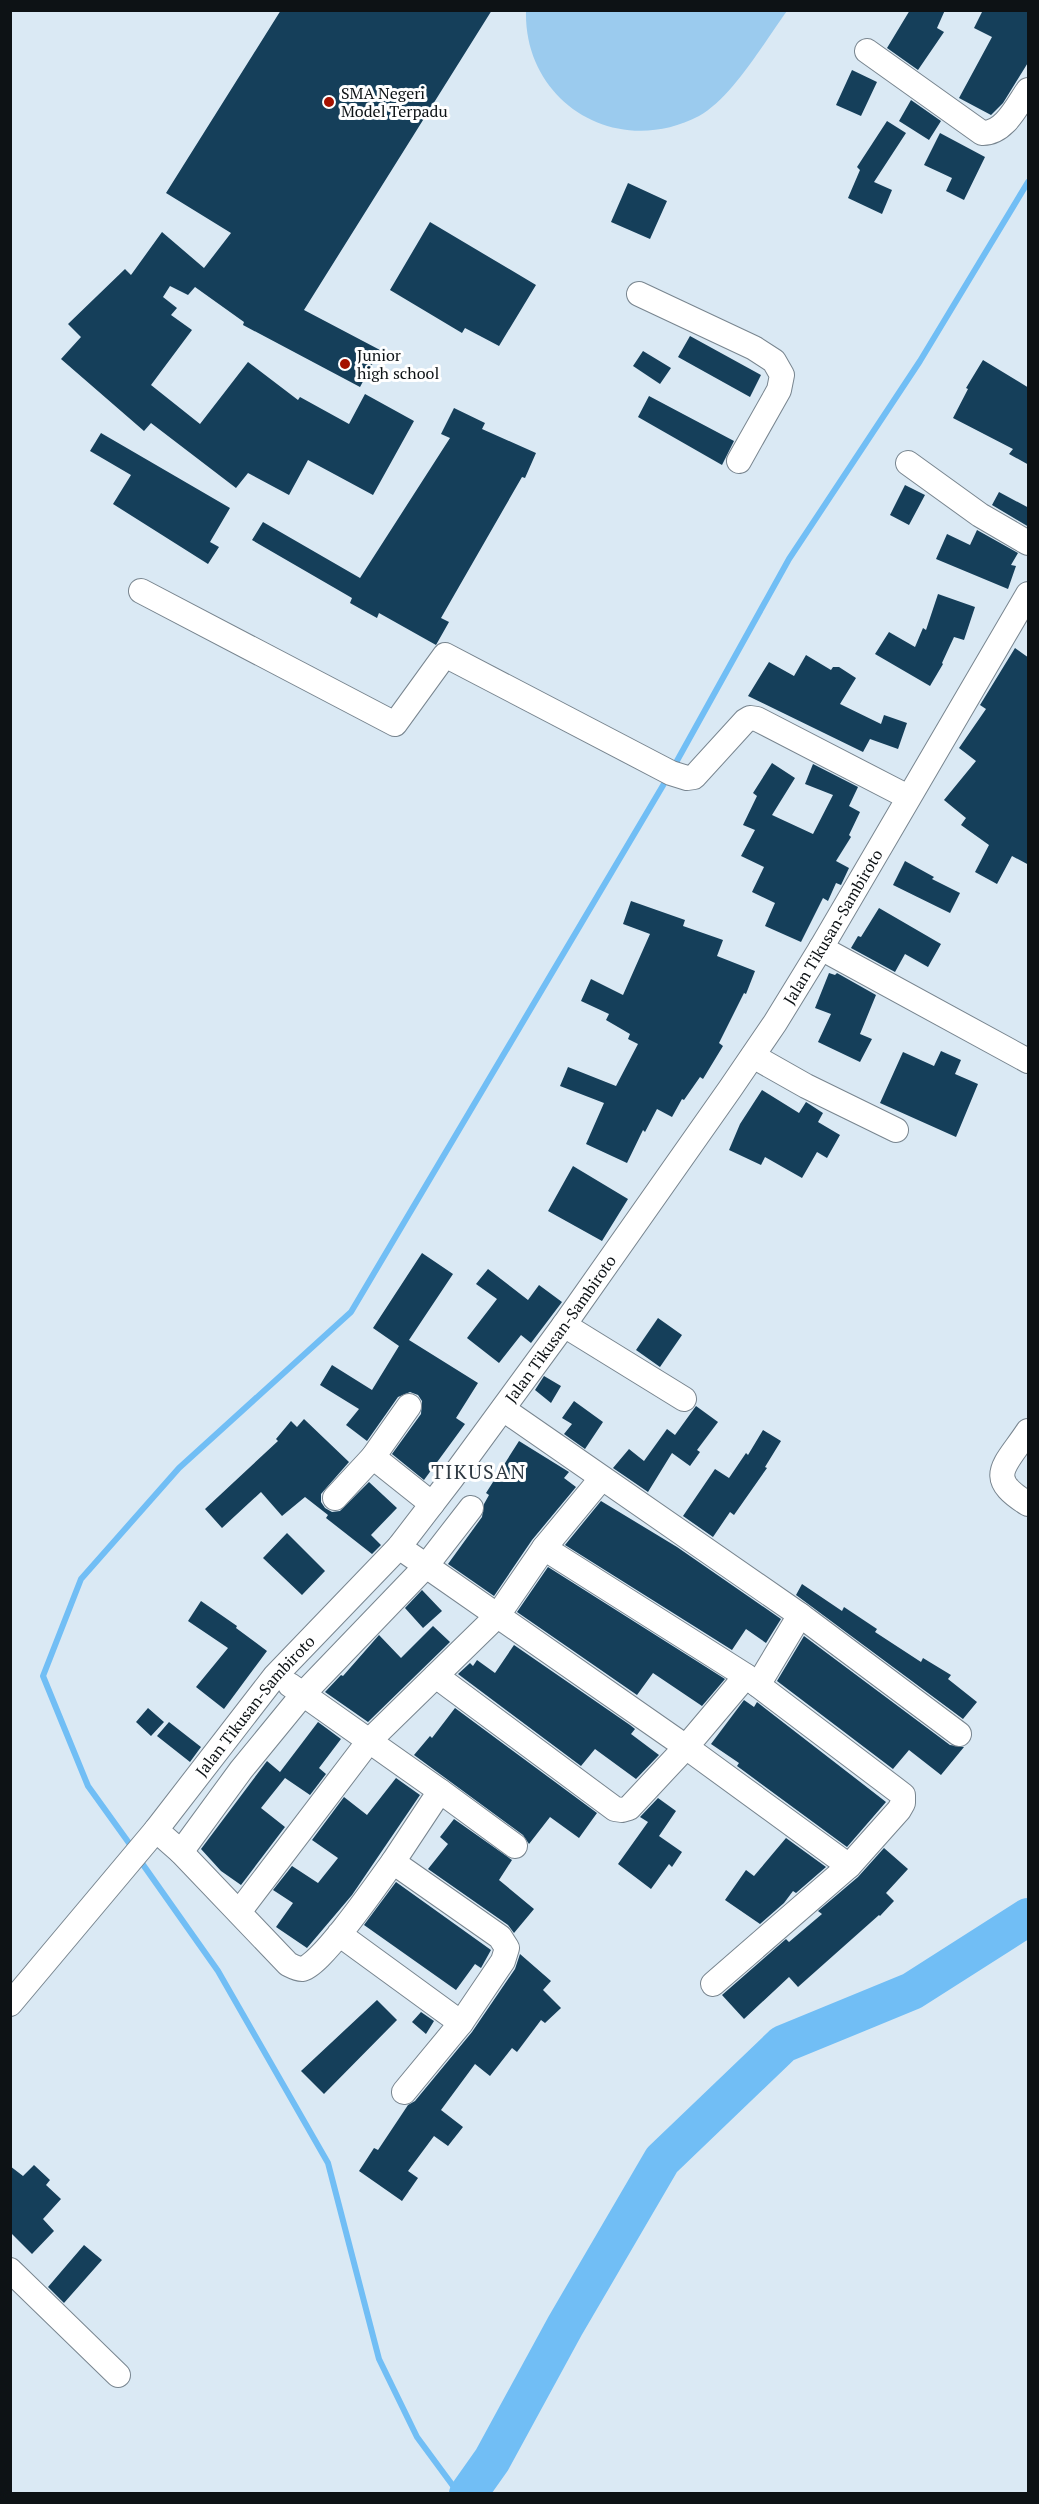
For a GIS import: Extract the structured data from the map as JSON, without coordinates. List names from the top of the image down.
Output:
{
  "streets": {
    "street": ["Jalan Tikusan-Sambiroto"]
  },
  "districts": ["TIKUSAN"],
  "places": ["SMA Negeri Model Terpadu", "Junior high school"]
}
